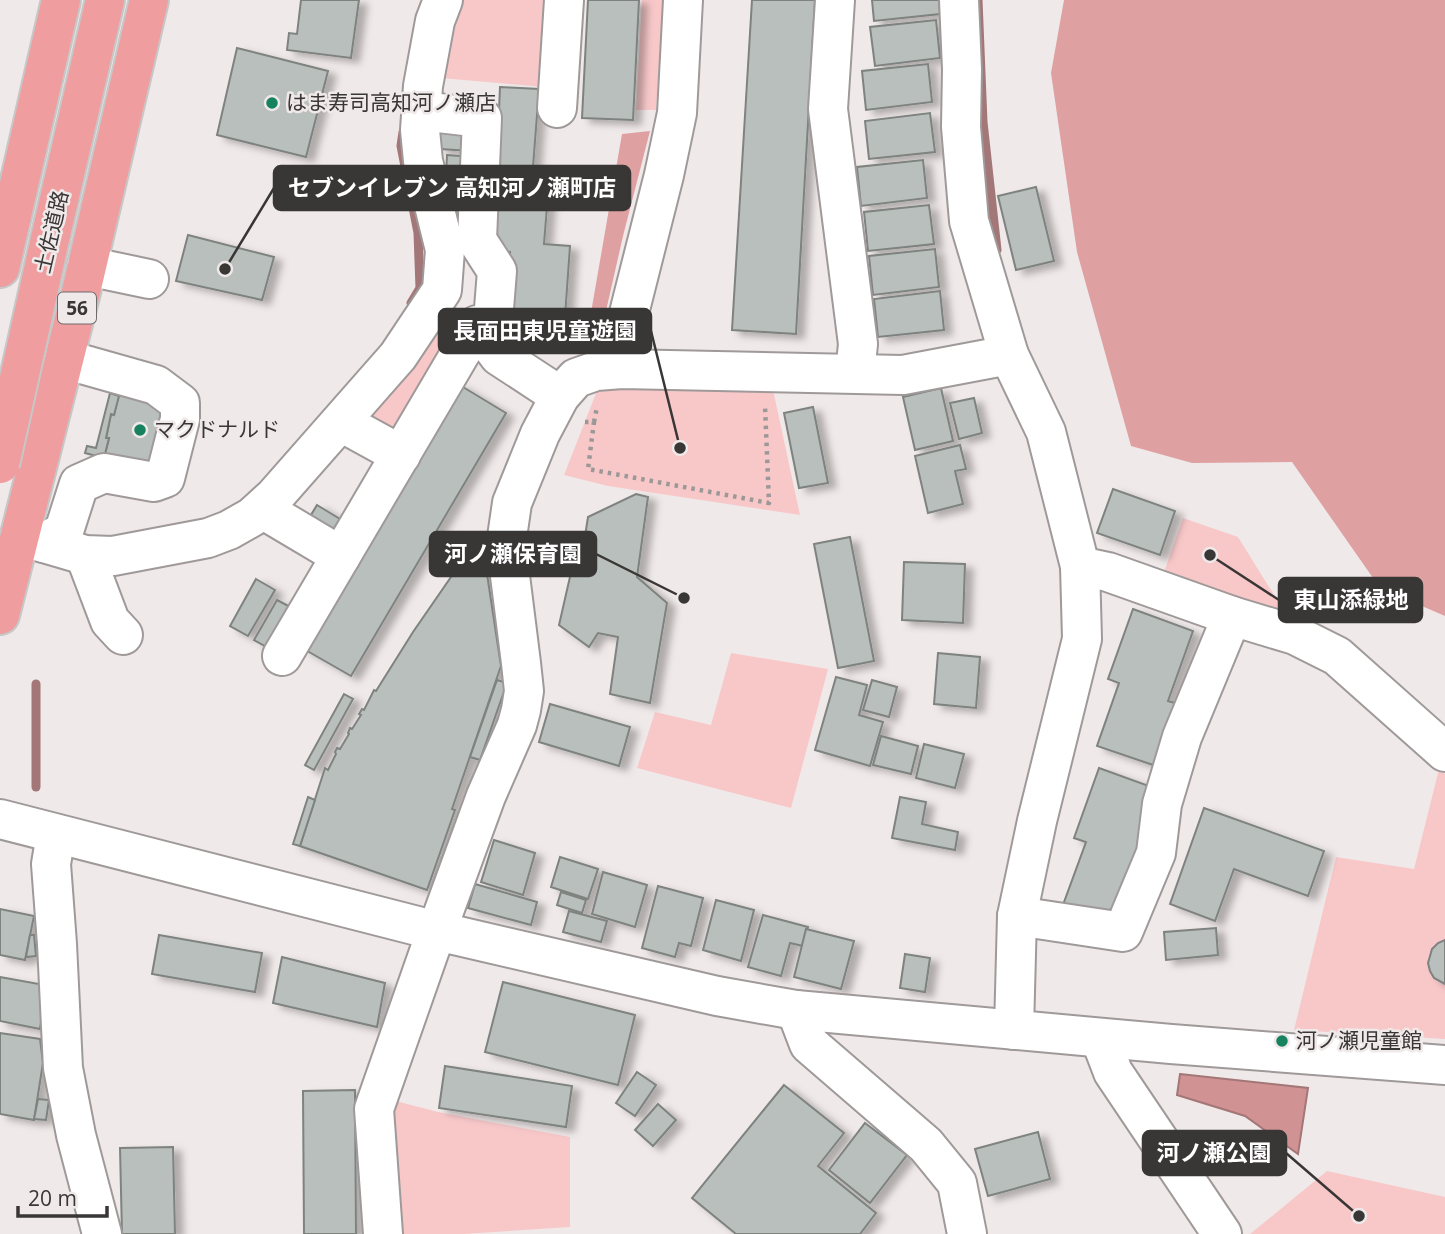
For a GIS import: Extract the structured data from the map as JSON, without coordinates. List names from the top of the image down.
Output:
{
  "streets": {
    "highway": ["土佐道路", "56"]
  },
  "places": [
    "はま寿司高知河ノ瀬店",
    "セブンイレブン 高知河ノ瀬町店",
    "マクドナルド",
    "長面田東児童遊園",
    "東山添緑地",
    "河ノ瀬保育園",
    "河ノ瀬児童館",
    "河ノ瀬公園"
  ],
  "scale_bar": "20 m"
}
